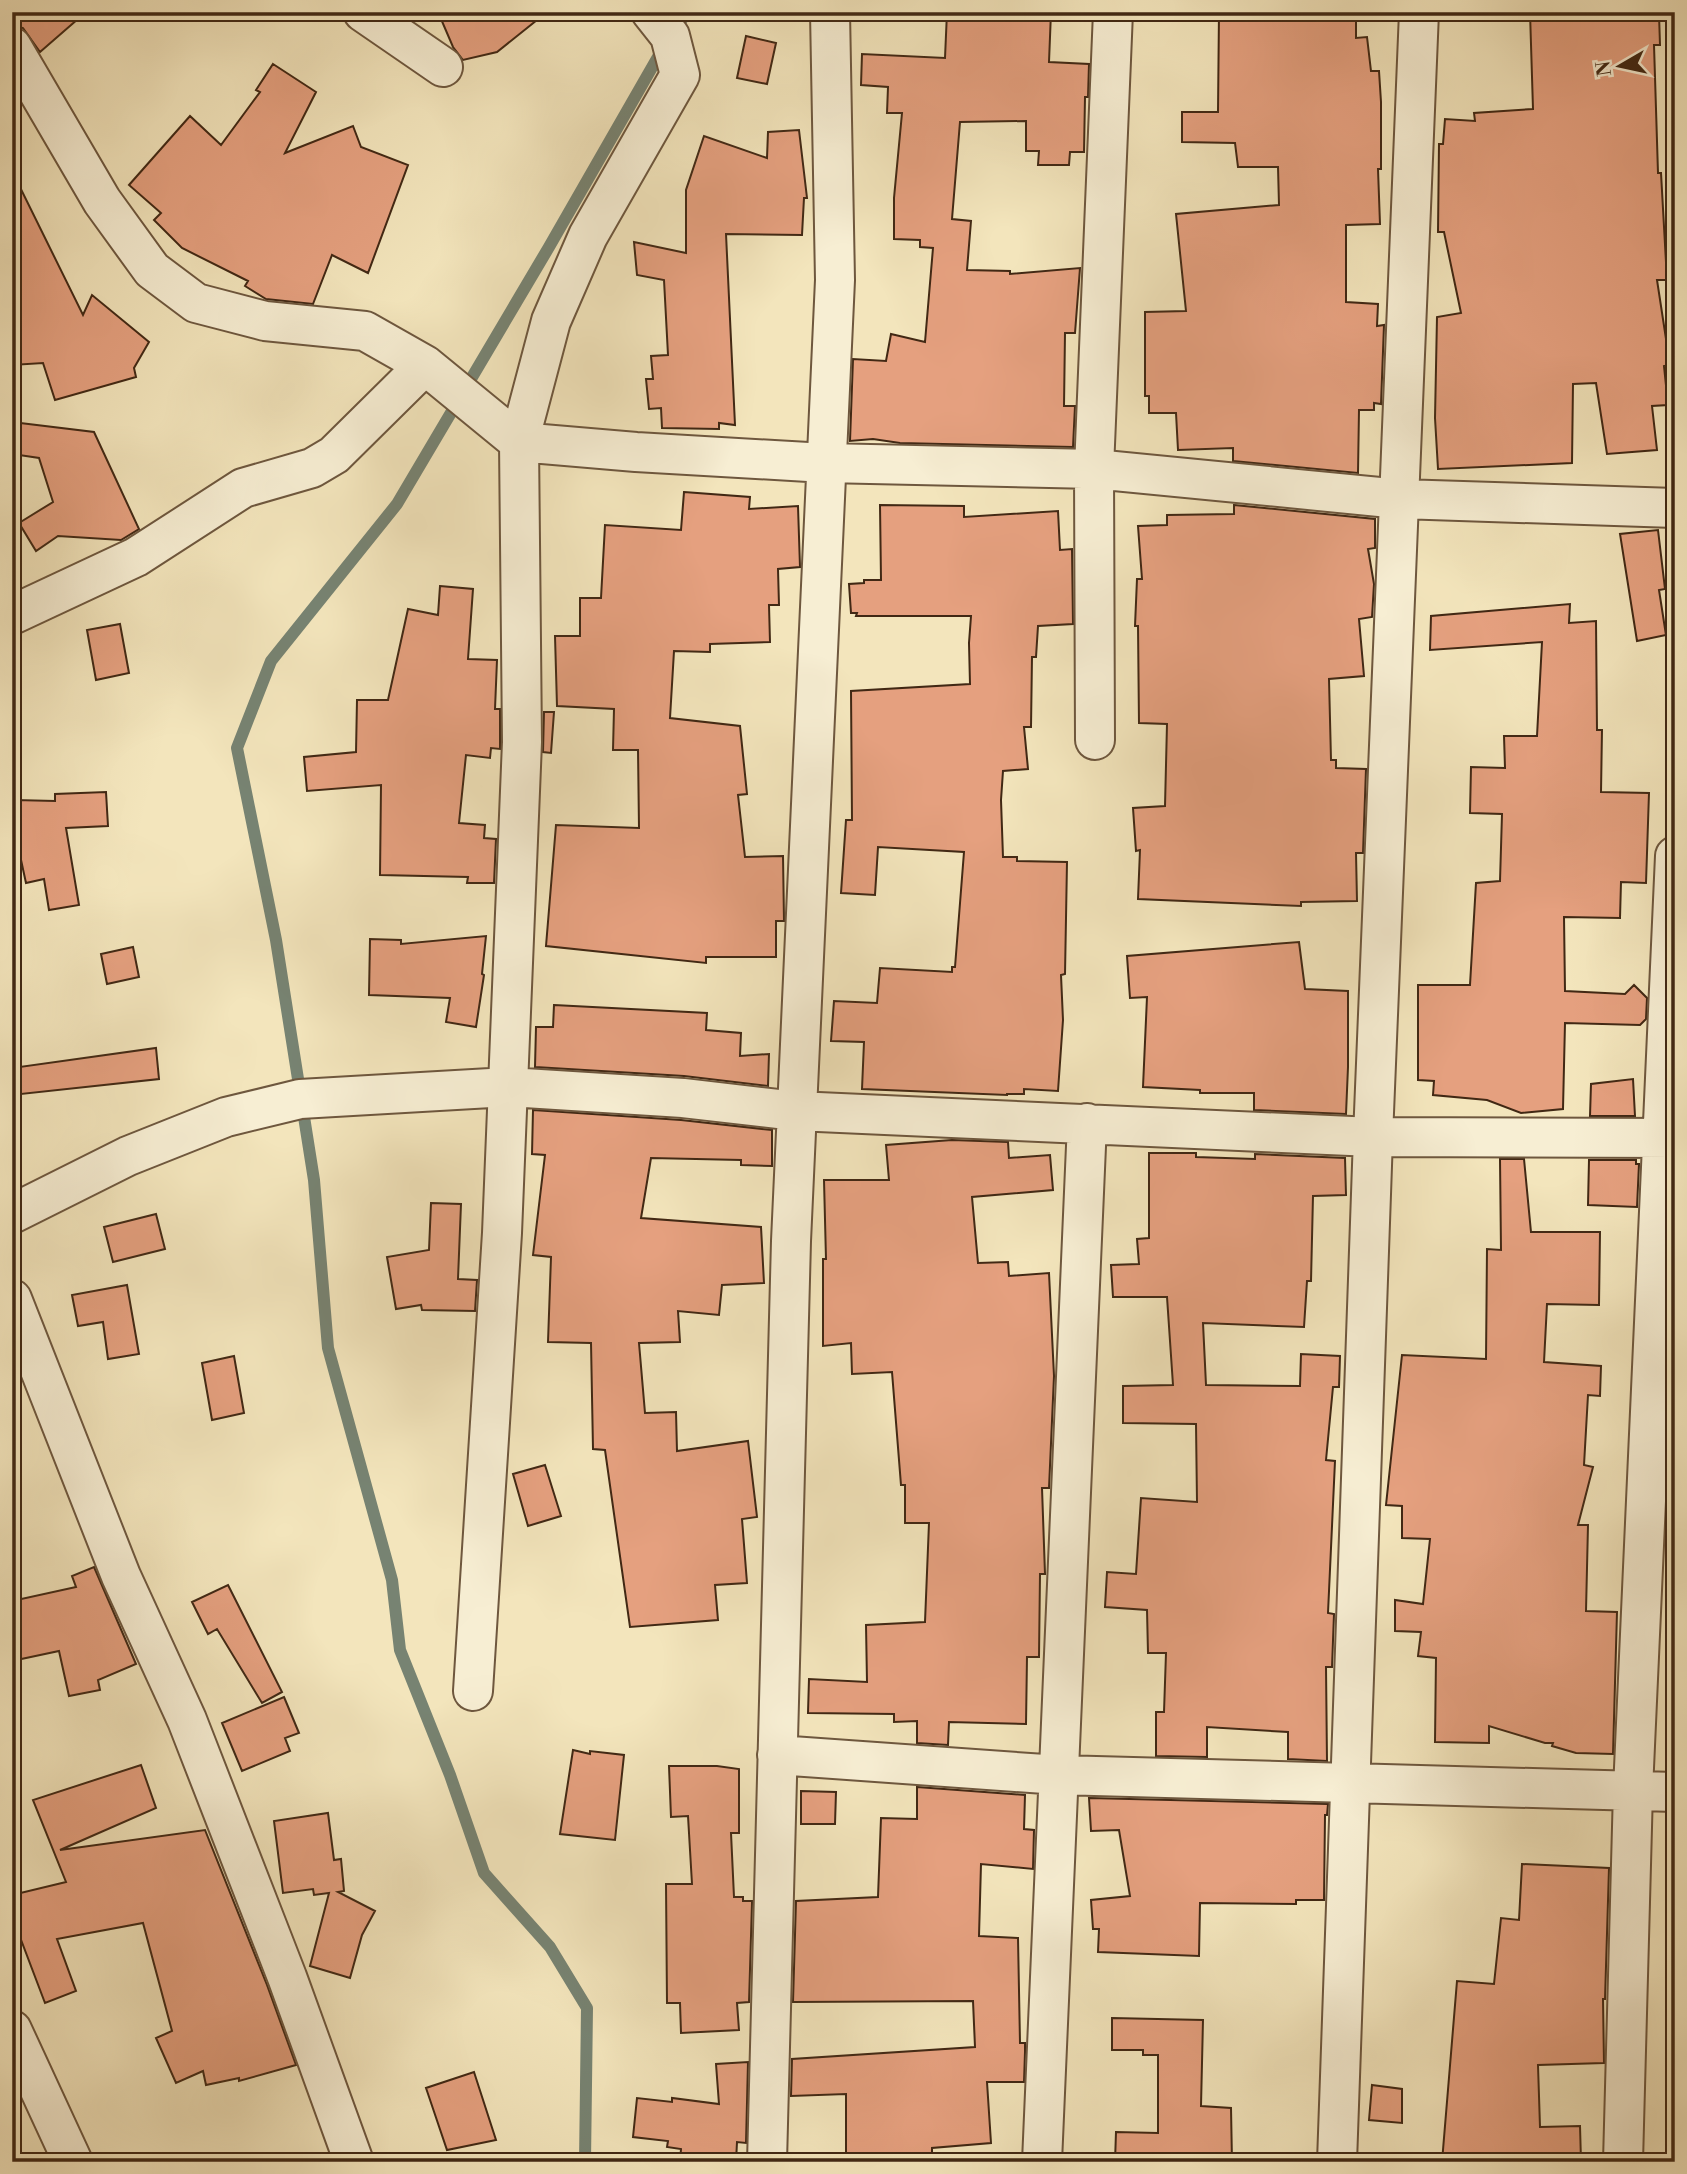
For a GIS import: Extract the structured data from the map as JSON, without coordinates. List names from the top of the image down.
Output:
{
  "north": "left"
}
